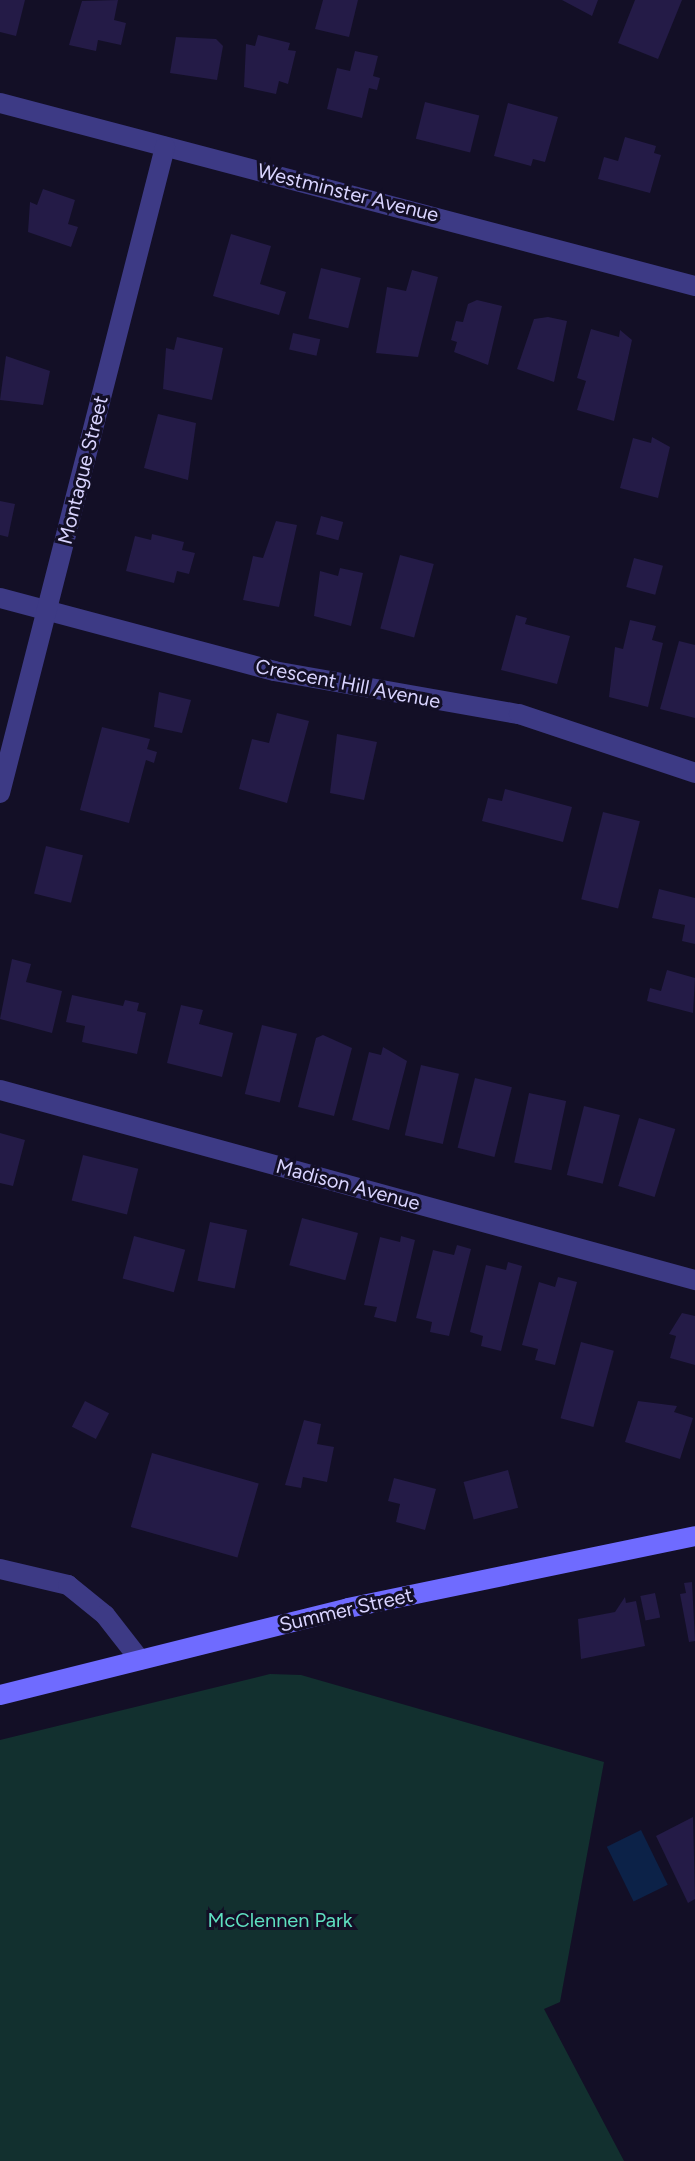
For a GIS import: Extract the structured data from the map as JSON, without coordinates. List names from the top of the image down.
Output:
{
  "streets": {
    "main road": ["Summer Street"],
    "street": [
      "Westminster Avenue",
      "Montague Street",
      "Crescent Hill Avenue",
      "Madison Avenue"
    ]
  },
  "crossings": [
    ["Westminster Avenue", "Montague Street"],
    ["Montague Street", "Crescent Hill Avenue"]
  ],
  "parks": ["McClennen Park"]
}
